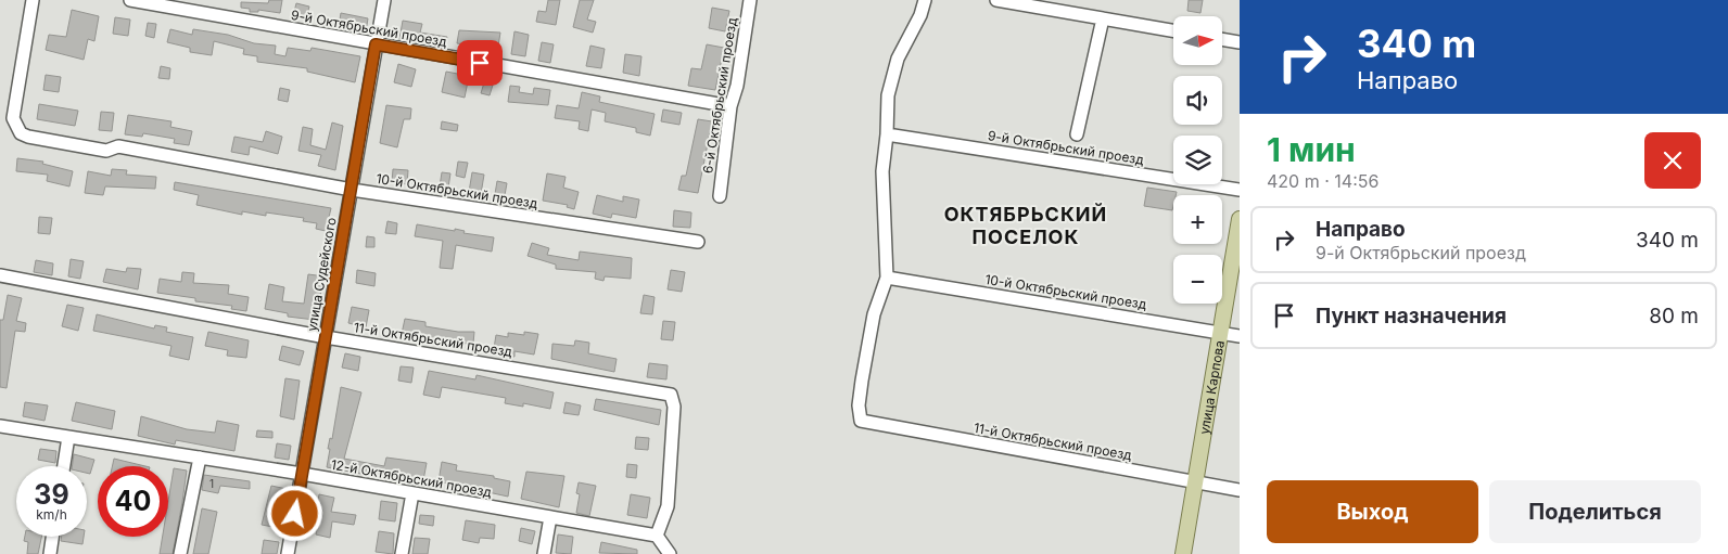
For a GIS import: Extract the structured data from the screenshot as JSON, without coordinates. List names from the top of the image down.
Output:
{
  "streets": {
    "main road": ["улица Карпова"],
    "street": [
      "9-й Октябрьский проезд",
      "6-й Октябрьский проезд",
      "10-й Октябрьский проезд",
      "улица Судейского",
      "11-й Октябрьский проезд",
      "12-й Октябрьский проезд"
    ]
  },
  "crossings": [
    ["9-й Октябрьский проезд", "6-й Октябрьский проезд"],
    ["9-й Октябрьский проезд", "улица Судейского"],
    ["10-й Октябрьский проезд", "улица Судейского"],
    ["10-й Октябрьский проезд", "11-й Октябрьский проезд"],
    ["10-й Октябрьский проезд", "улица Карпова"],
    ["улица Судейского", "11-й Октябрьский проезд"],
    ["улица Судейского", "12-й Октябрьский проезд"],
    ["11-й Октябрьский проезд", "улица Карпова"],
    ["11-й Октябрьский проезд", "12-й Октябрьский проезд"]
  ],
  "districts": ["ОКТЯБРЬСКИЙ ПОСЕЛОК"],
  "house_numbers": ["1"],
  "north": "right",
  "page": {
    "turn": ["340 m", "Направо"],
    "map_buttons": ["+", "−"],
    "heading": ["1 мин", "420 m · 14:56"],
    "list": [
      {
        "name": "Направо",
        "note": "9-й Октябрьский проезд",
        "value": "340 m"
      },
      {
        "name": "Пункт назначения",
        "value": "80 m"
      }
    ],
    "speed": "39 km/h",
    "limit": "40",
    "buttons": ["Выход", "Поделиться"]
  }
}
